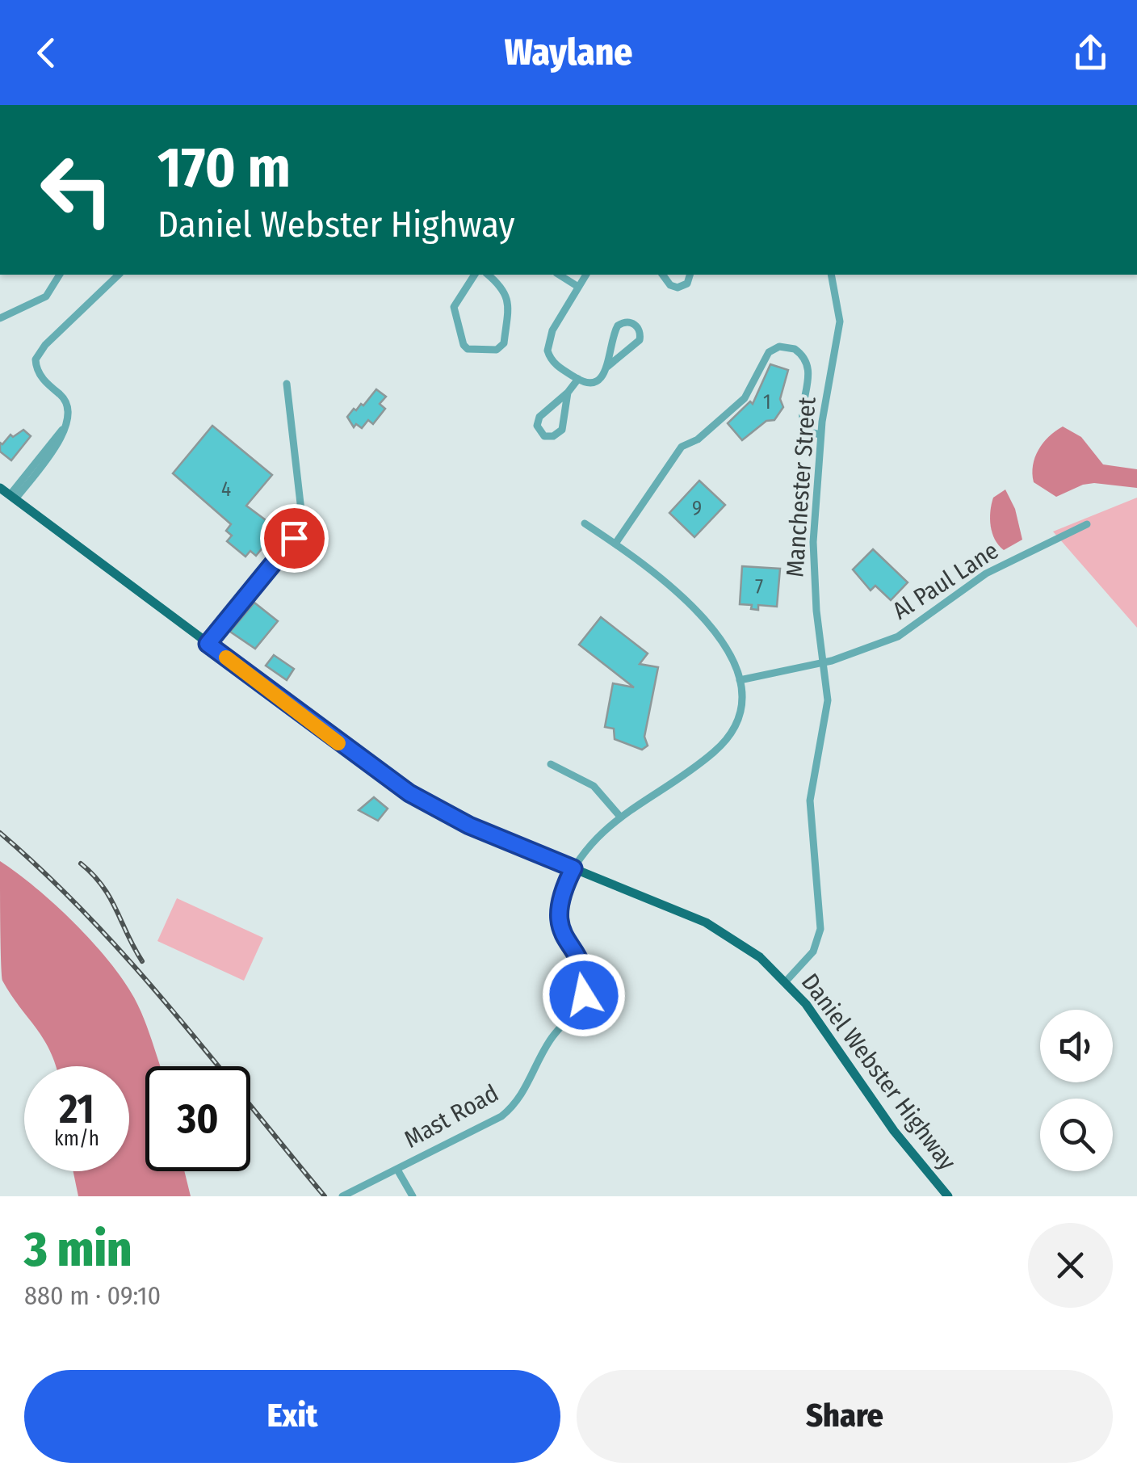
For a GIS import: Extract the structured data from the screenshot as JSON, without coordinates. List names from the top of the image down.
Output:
{
  "streets": {
    "main road": ["Daniel Webster Highway"],
    "street": ["Manchester Street", "Al Paul Lane", "Mast Road"]
  },
  "crossings": [
    ["Manchester Street", "Al Paul Lane"],
    ["Manchester Street", "Daniel Webster Highway"],
    ["Al Paul Lane", "Mast Road"],
    ["Daniel Webster Highway", "Mast Road"]
  ],
  "house_numbers": [
    "1",
    "4",
    "9",
    "7"
  ],
  "page": {
    "header": "Waylane",
    "turn": ["170 m", "Daniel Webster Highway"],
    "speed": "21 km/h",
    "limit": "30",
    "heading": ["3 min", "880 m · 09:10"],
    "buttons": ["Exit", "Share"]
  }
}
